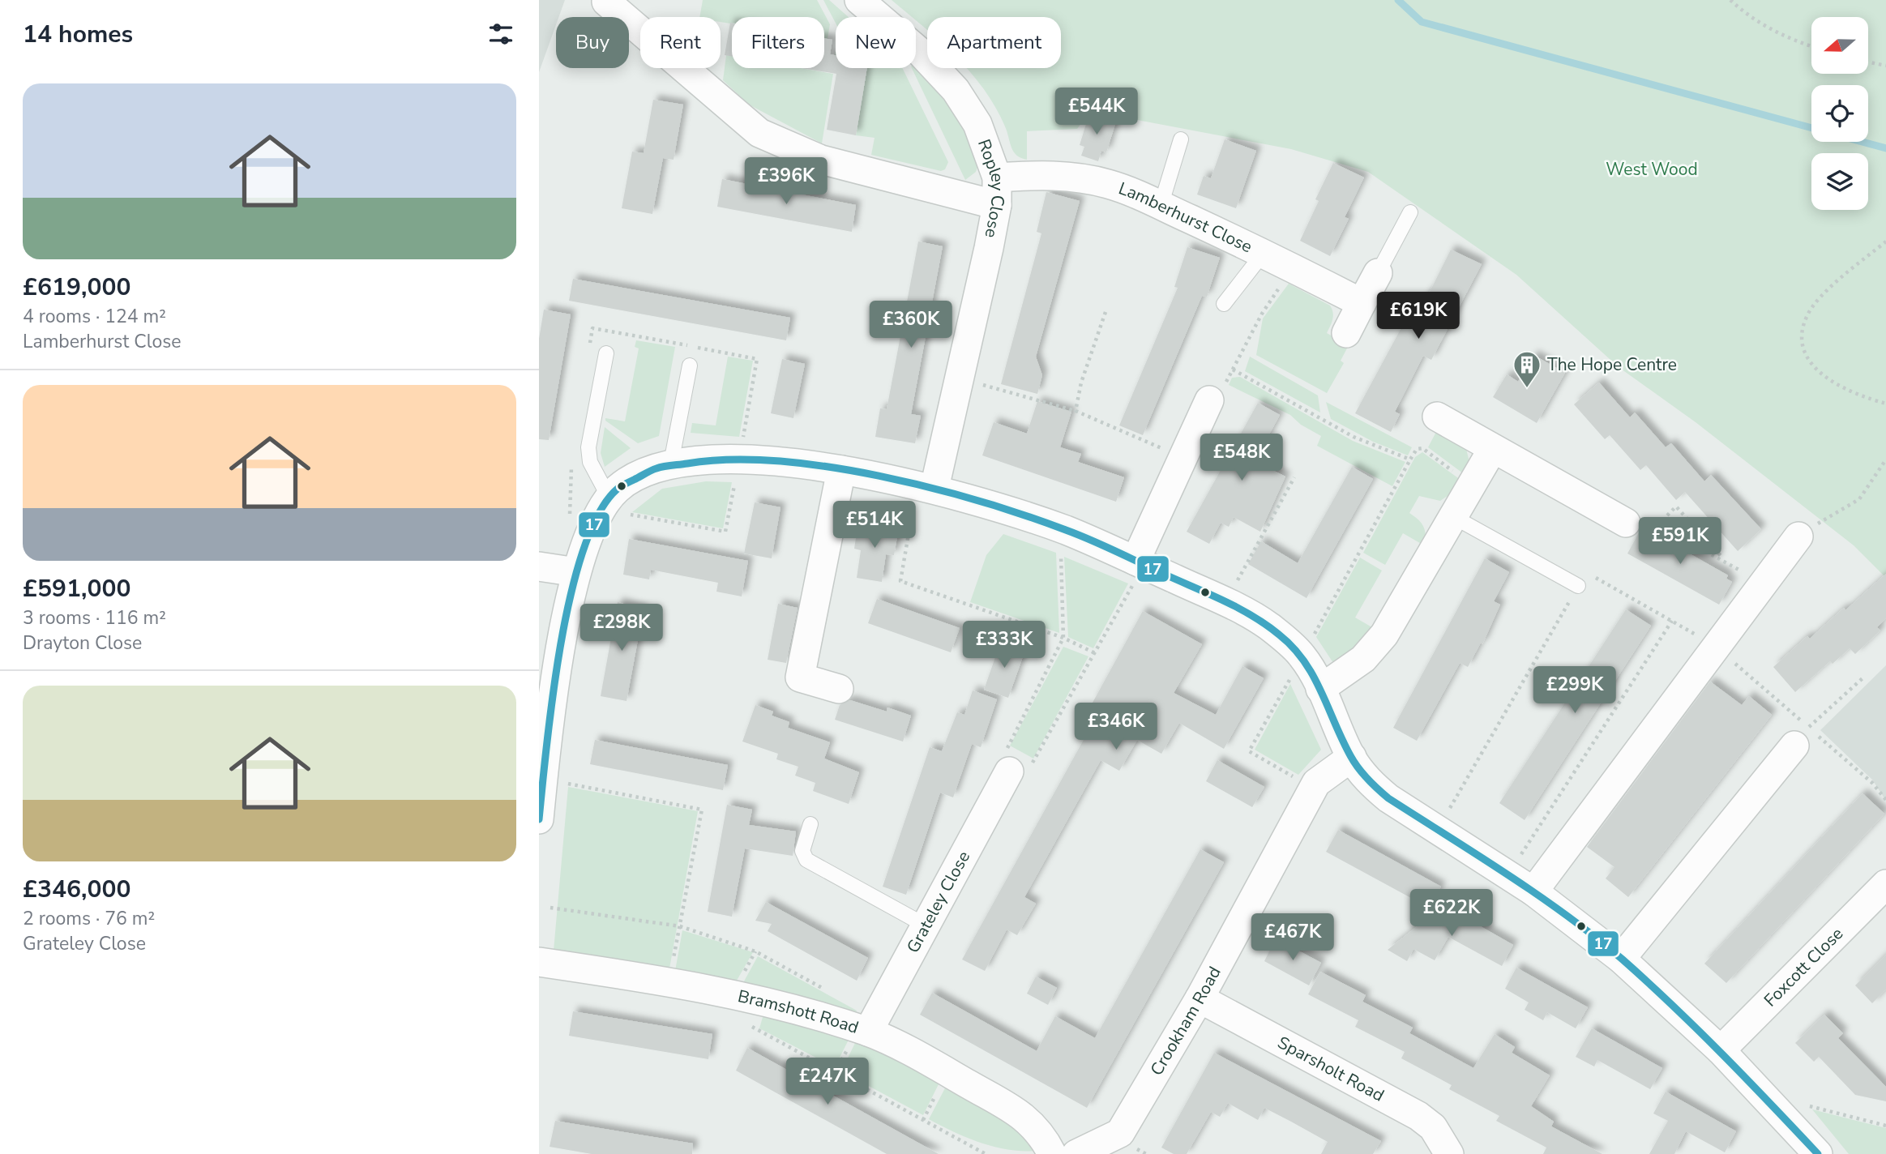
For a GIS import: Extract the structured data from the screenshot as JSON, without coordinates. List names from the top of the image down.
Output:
{
  "streets": {
    "street": [
      "Ropley Close",
      "Lamberhurst Close",
      "Grateley Close",
      "Foxcott Close",
      "Bramshott Road",
      "Crookham Road",
      "Sparsholt Road"
    ]
  },
  "crossings": [
    ["Ropley Close", "Lamberhurst Close"],
    ["Grateley Close", "Bramshott Road"],
    ["Crookham Road", "Sparsholt Road"]
  ],
  "parks": ["West Wood"],
  "places": {
    "building": ["The Hope Centre"]
  },
  "lines": ["transit line 17"],
  "north": "left",
  "page": {
    "heading": "14 homes",
    "chip": [
      "Buy",
      "Rent",
      "Filters",
      "New",
      "Apartment"
    ],
    "list": [
      {
        "name": "£619,000",
        "note": "4 rooms · 124 m² · Lamberhurst Close"
      },
      {
        "name": "£591,000",
        "note": "3 rooms · 116 m² · Drayton Close"
      },
      {
        "name": "£346,000",
        "note": "2 rooms · 76 m² · Grateley Close"
      }
    ],
    "price": [
      "£544K",
      "£396K",
      "£619K",
      "£360K",
      "£548K",
      "£514K",
      "£591K",
      "£298K",
      "£333K",
      "£299K",
      "£346K",
      "£622K",
      "£467K",
      "£247K"
    ]
  }
}
